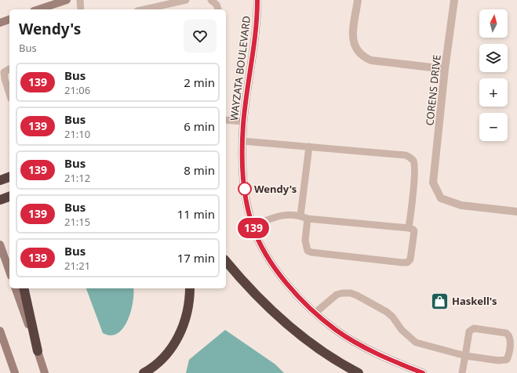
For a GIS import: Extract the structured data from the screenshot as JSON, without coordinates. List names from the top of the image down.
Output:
{
  "streets": {
    "street": ["WAYZATA BOULEVARD", "CORENS DRIVE"]
  },
  "places": {
    "other": ["Wendy's"],
    "shop": ["Haskell's"]
  },
  "lines": ["bus line 139"],
  "north": "top",
  "page": {
    "on_map": "139",
    "map_buttons": ["+", "−"],
    "heading": ["Wendy's", "Bus"],
    "list": [
      {
        "mark": "139",
        "name": "Bus",
        "note": "21:06",
        "value": "2 min"
      },
      {
        "mark": "139",
        "name": "Bus",
        "note": "21:10",
        "value": "6 min"
      },
      {
        "mark": "139",
        "name": "Bus",
        "note": "21:12",
        "value": "8 min"
      },
      {
        "mark": "139",
        "name": "Bus",
        "note": "21:15",
        "value": "11 min"
      },
      {
        "mark": "139",
        "name": "Bus",
        "note": "21:21",
        "value": "17 min"
      }
    ]
  }
}
